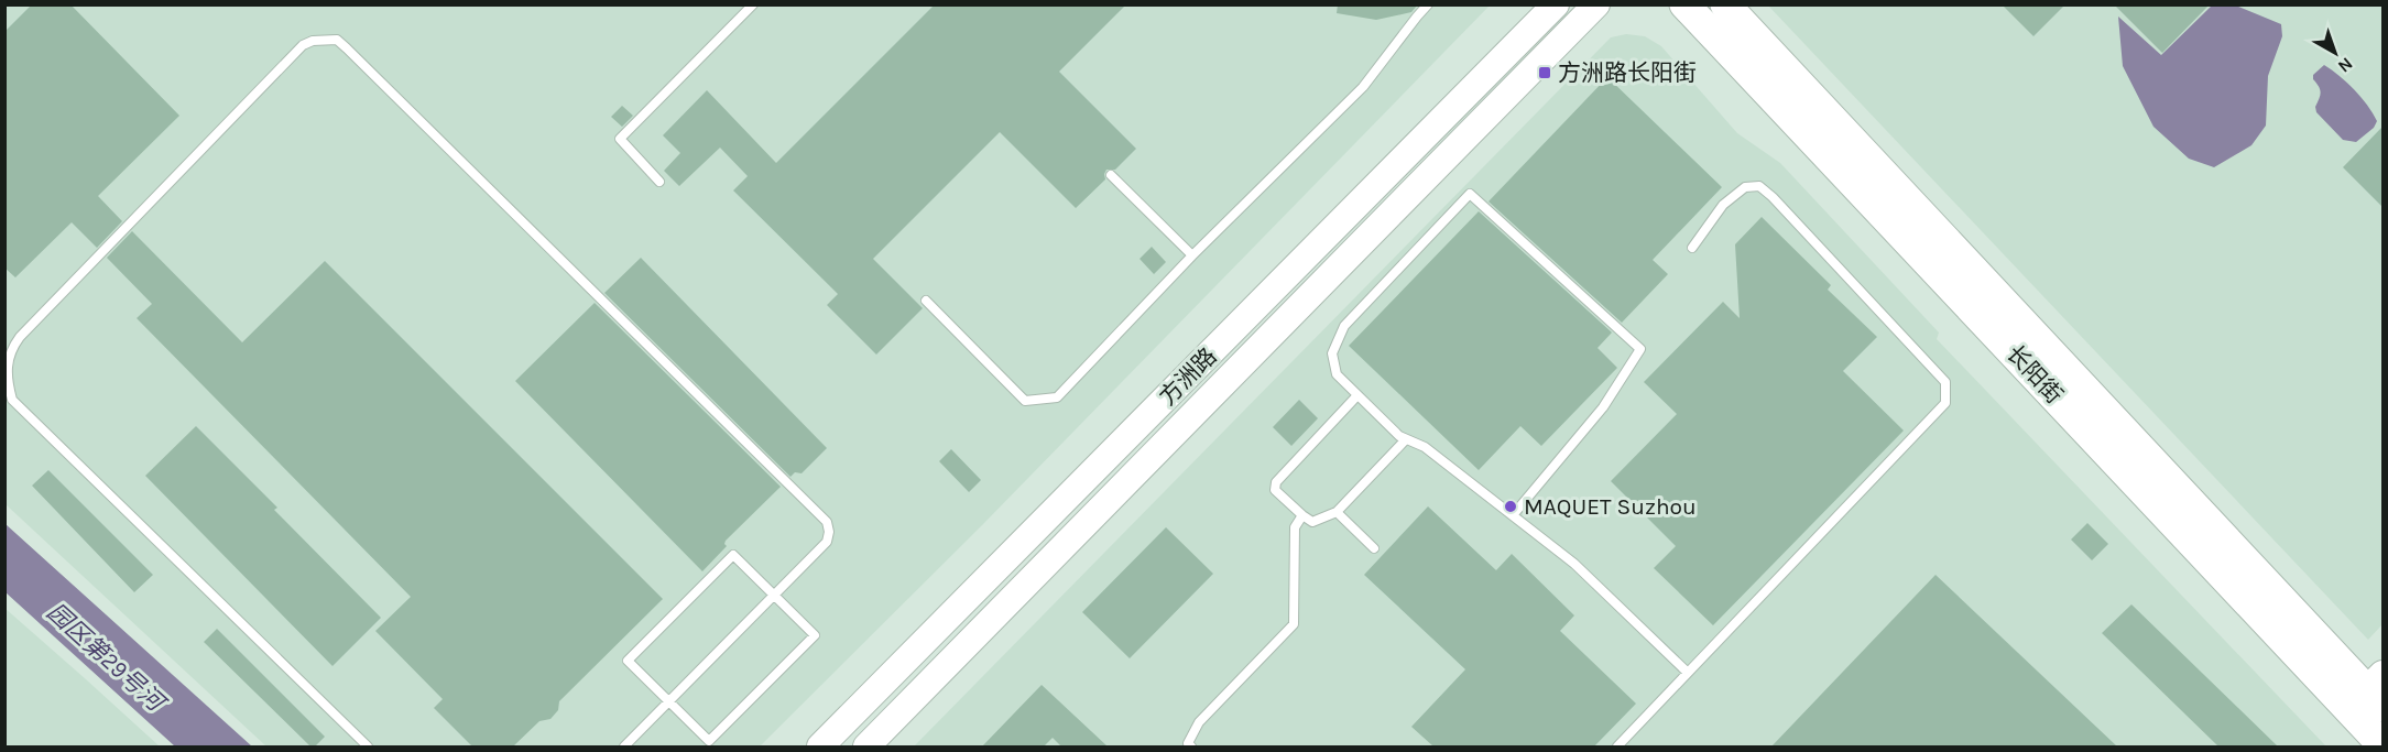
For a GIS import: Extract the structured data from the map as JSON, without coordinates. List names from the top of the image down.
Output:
{
  "streets": {
    "main road": ["长阳街", "方洲路"]
  },
  "water": ["园区第29号河"],
  "places": {
    "transit": ["方洲路长阳街"],
    "other": ["MAQUET Suzhou"]
  },
  "north": "bottom right"
}
